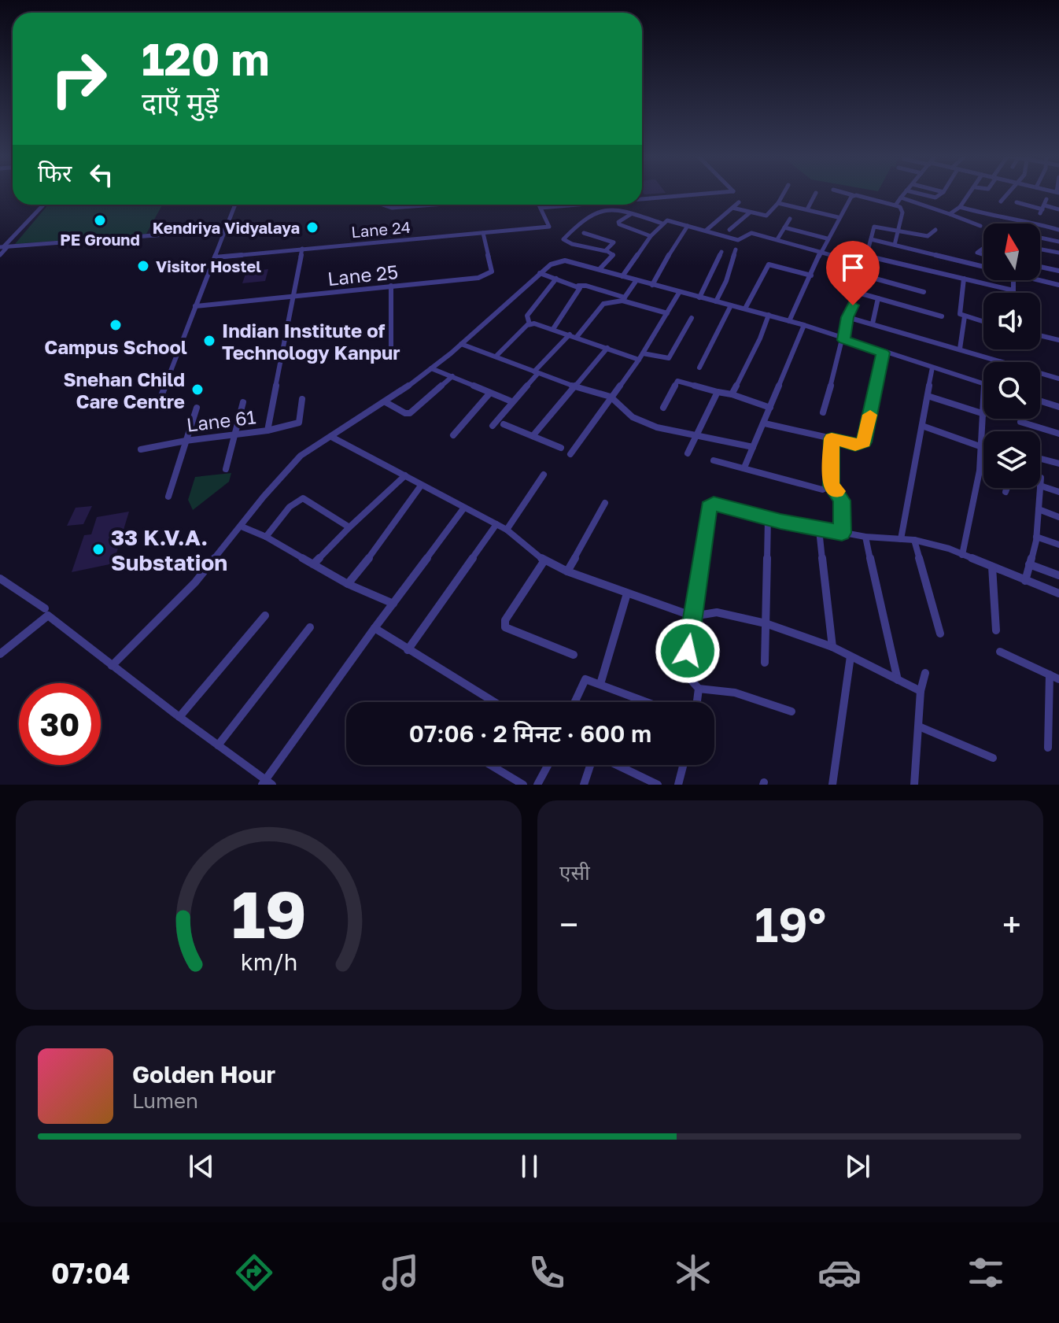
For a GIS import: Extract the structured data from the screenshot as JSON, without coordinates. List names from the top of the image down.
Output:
{
  "streets": {
    "street": ["Lane 24", "Lane 25", "Lane 61"]
  },
  "crossings": [
    ["Lane 24", "Lane 25"],
    ["Lane 24", "Lane 61"],
    ["Lane 25", "Lane 61"]
  ],
  "places": [
    "PE Ground",
    "Kendriya Vidyalaya",
    "Visitor Hostel",
    "Campus School",
    "Indian Institute of Technology Kanpur",
    "Snehan Child Care Centre",
    "33 K.V.A. Substation"
  ],
  "north": "top",
  "page": {
    "turn": ["120 m", "दाएँ मुड़ें"],
    "then": "फिर",
    "limit": "30",
    "trip": "07:06 · 2 मिनट · 600 m",
    "tile": "एसी",
    "heat": ["−", "19°", "+"],
    "song": ["Golden Hour", "Lumen"],
    "tabs": "07:04",
    "gauge": ["19", "km/h"]
  }
}
